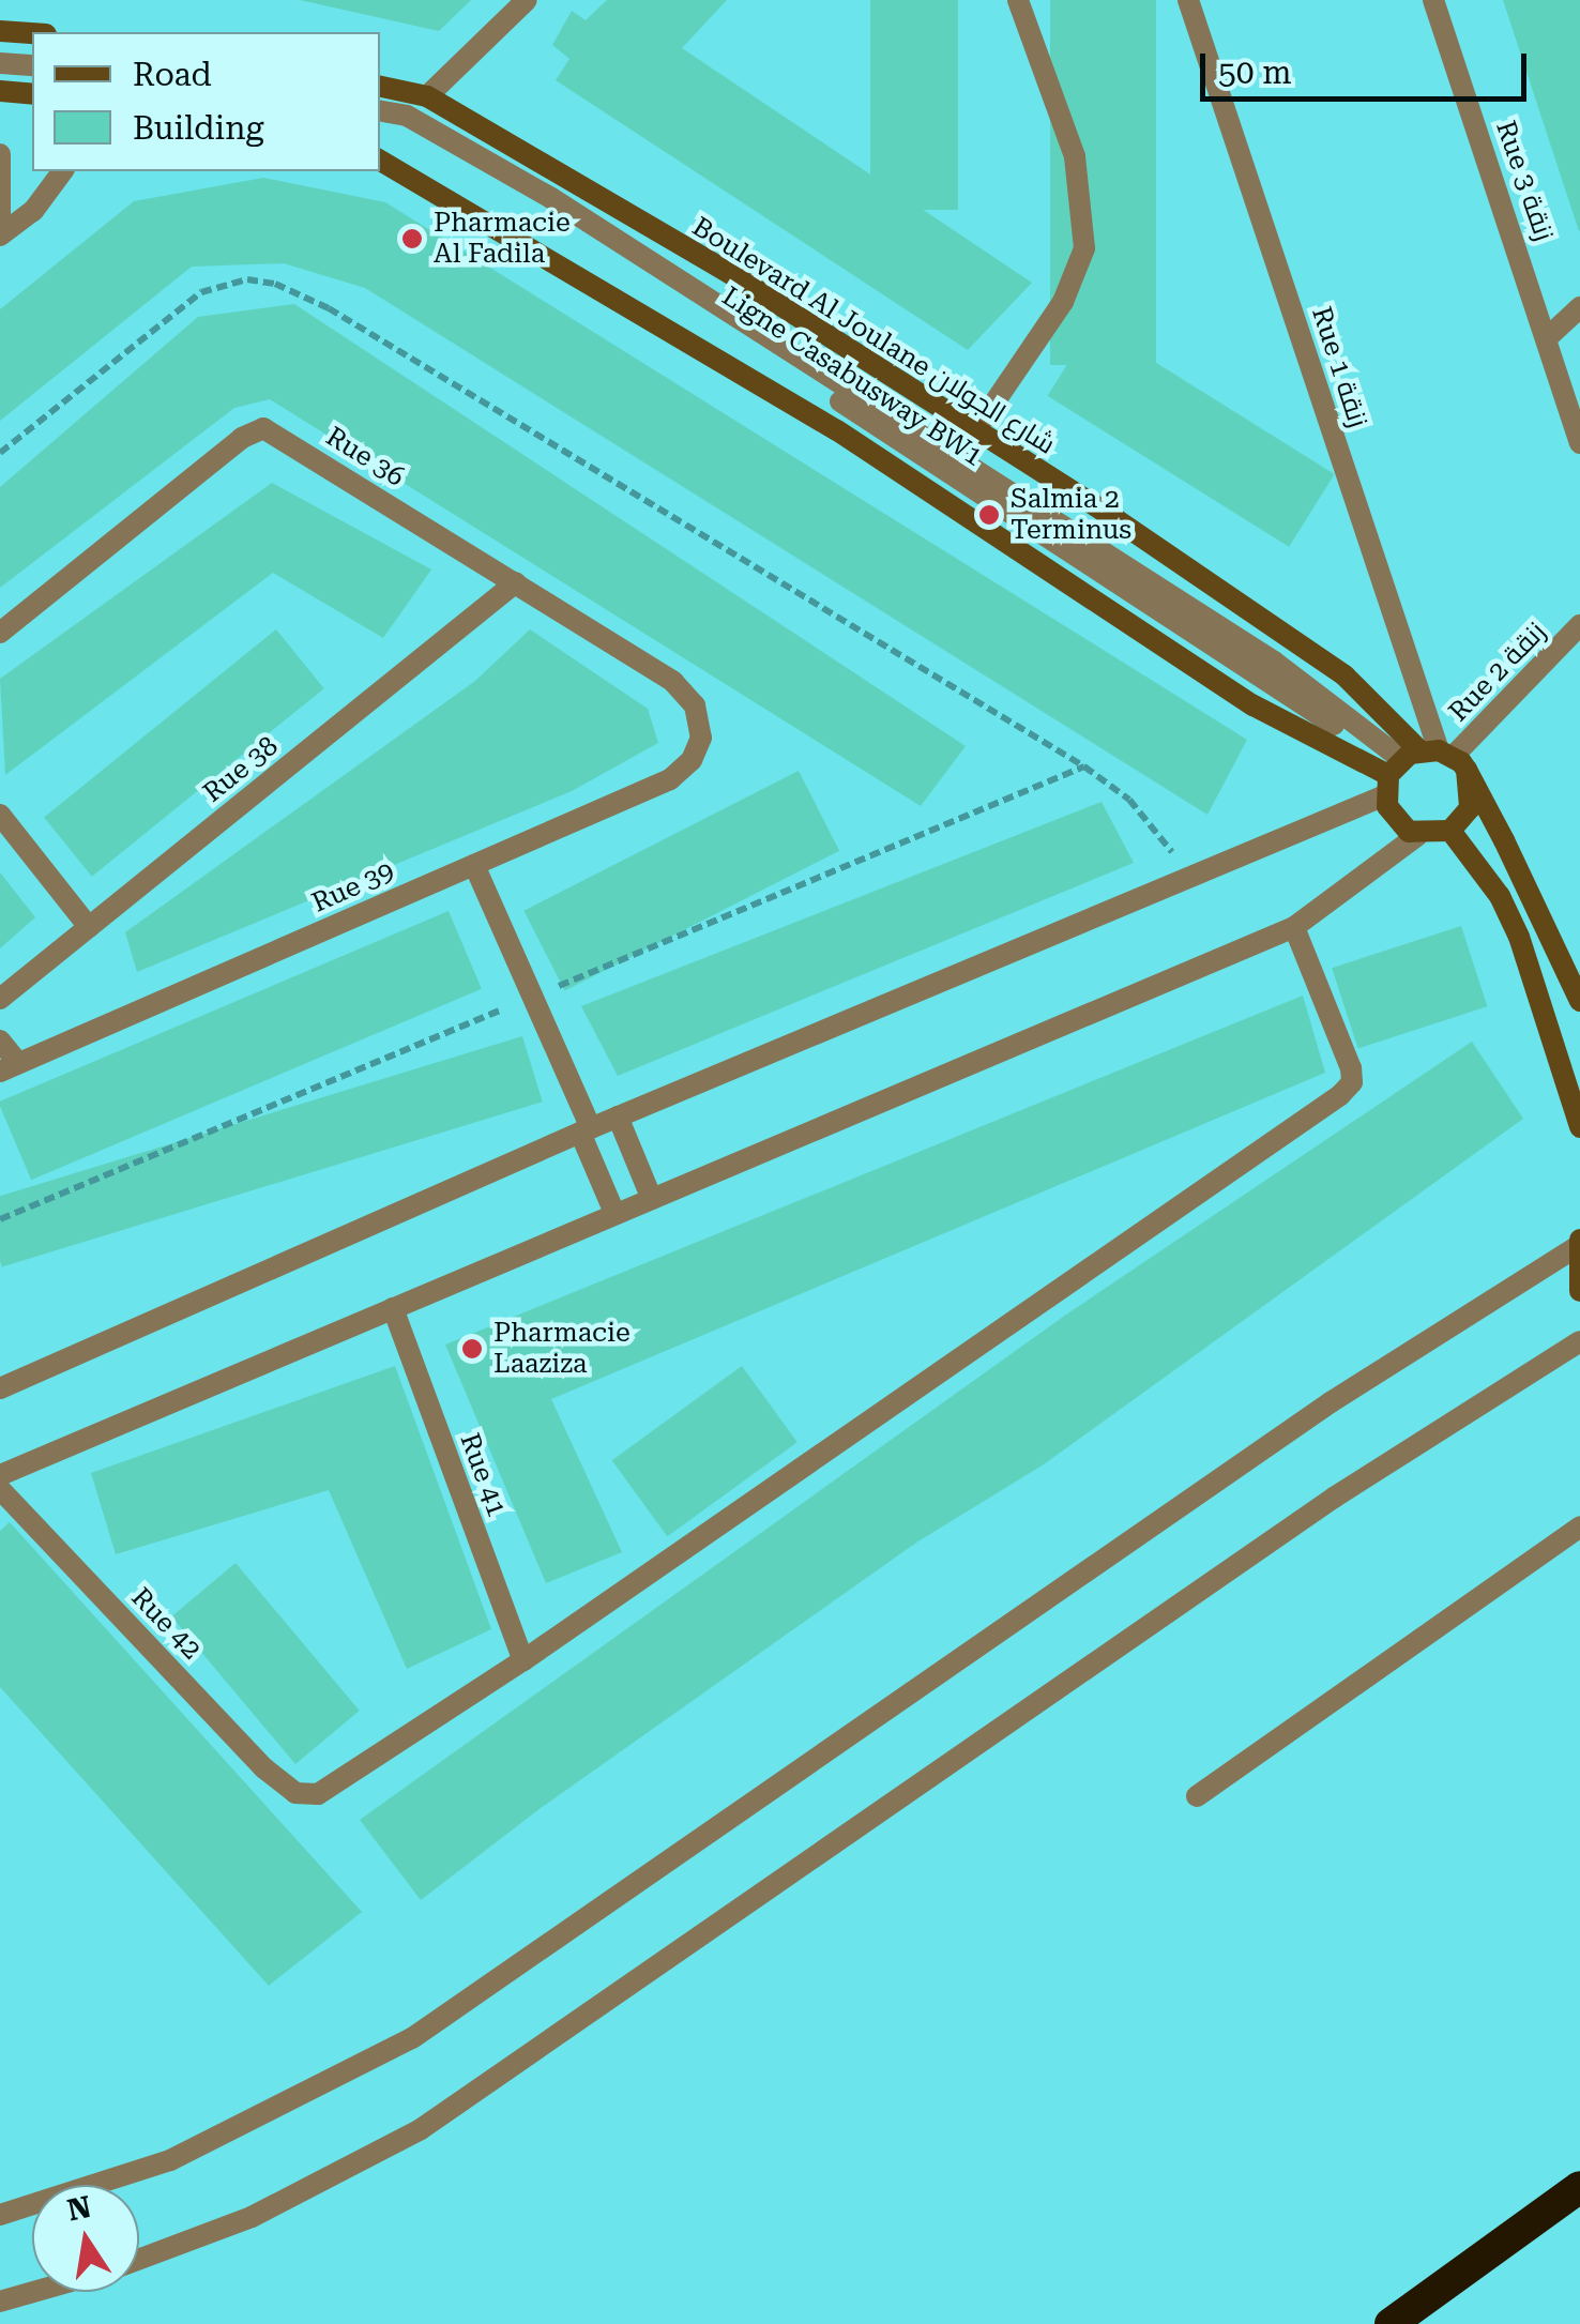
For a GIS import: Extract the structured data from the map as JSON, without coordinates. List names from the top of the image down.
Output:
{
  "streets": {
    "main road": ["Boulevard Al Joulane شارع الجولان"],
    "street": [
      "Rue 3 زنقة",
      "Rue 1 زنقة",
      "Ligne Casabusway BW1",
      "Rue 36",
      "Rue 2 زنقة",
      "Rue 38",
      "Rue 39",
      "Rue 41",
      "Rue 42"
    ]
  },
  "crossings": [
    ["Boulevard Al Joulane شارع الجولان", "Rue 1 زنقة"],
    ["Boulevard Al Joulane شارع الجولان", "Ligne Casabusway BW1"],
    ["Boulevard Al Joulane شارع الجولان", "Rue 2 زنقة"],
    ["Rue 1 زنقة", "Ligne Casabusway BW1"],
    ["Rue 1 زنقة", "Rue 2 زنقة"],
    ["Ligne Casabusway BW1", "Rue 2 زنقة"],
    ["Rue 36", "Rue 38"],
    ["Rue 36", "Rue 39"],
    ["Rue 41", "Rue 42"]
  ],
  "places": ["Pharmacie Al Fadila", "Salmia 2 Terminus", "Pharmacie Laaziza"],
  "legend": ["Road", "Building"],
  "scale_bar": "50 m",
  "north": "top"
}
